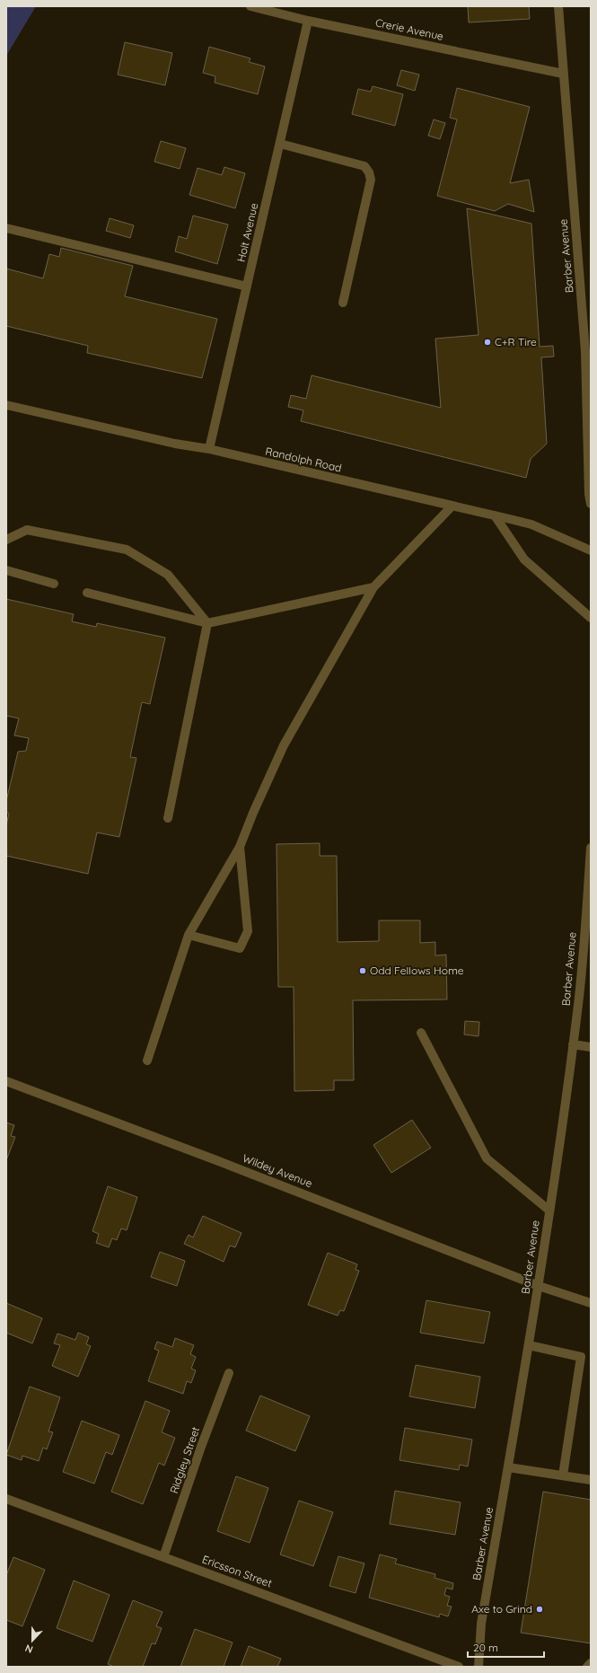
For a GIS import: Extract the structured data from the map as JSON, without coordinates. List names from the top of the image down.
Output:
{
  "streets": {
    "street": [
      "Crerie Avenue",
      "Holt Avenue",
      "Barber Avenue",
      "Randolph Road",
      "Wildey Avenue",
      "Ridgley Street",
      "Ericsson Street"
    ]
  },
  "crossings": [
    ["Crerie Avenue", "Holt Avenue"],
    ["Crerie Avenue", "Barber Avenue"],
    ["Holt Avenue", "Randolph Road"],
    ["Barber Avenue", "Wildey Avenue"],
    ["Ridgley Street", "Ericsson Street"]
  ],
  "places": ["C+R Tire", "Odd Fellows Home", "Axe to Grind"],
  "scale_bar": "20 m",
  "north": "bottom"
}
